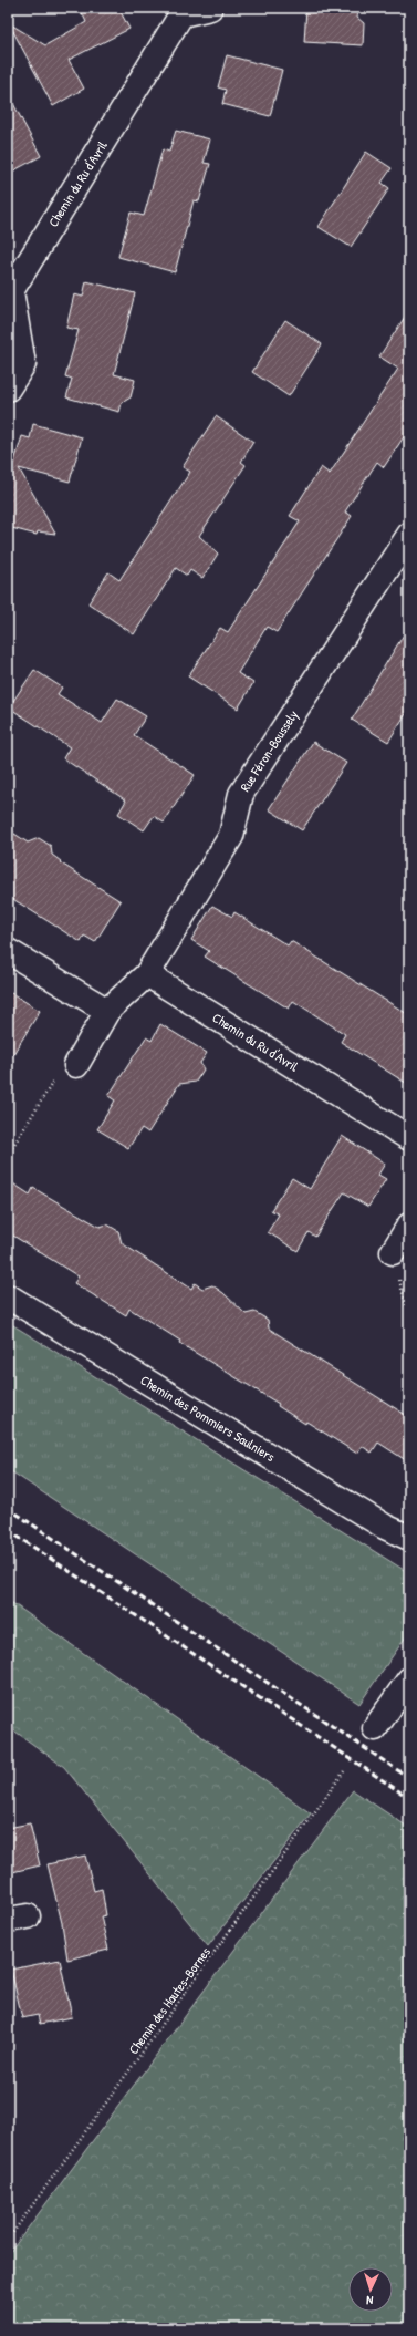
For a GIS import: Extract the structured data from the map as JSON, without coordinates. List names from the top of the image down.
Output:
{
  "streets": {
    "street": ["Chemin du Ru d'Avril", "Rue Féron-Boussely", "Chemin des Pommiers Saulniers"],
    "path": ["Chemin des Hautes-Bornes"]
  },
  "crossings": [
    ["Chemin du Ru d'Avril", "Rue Féron-Boussely"]
  ],
  "north": "bottom"
}
